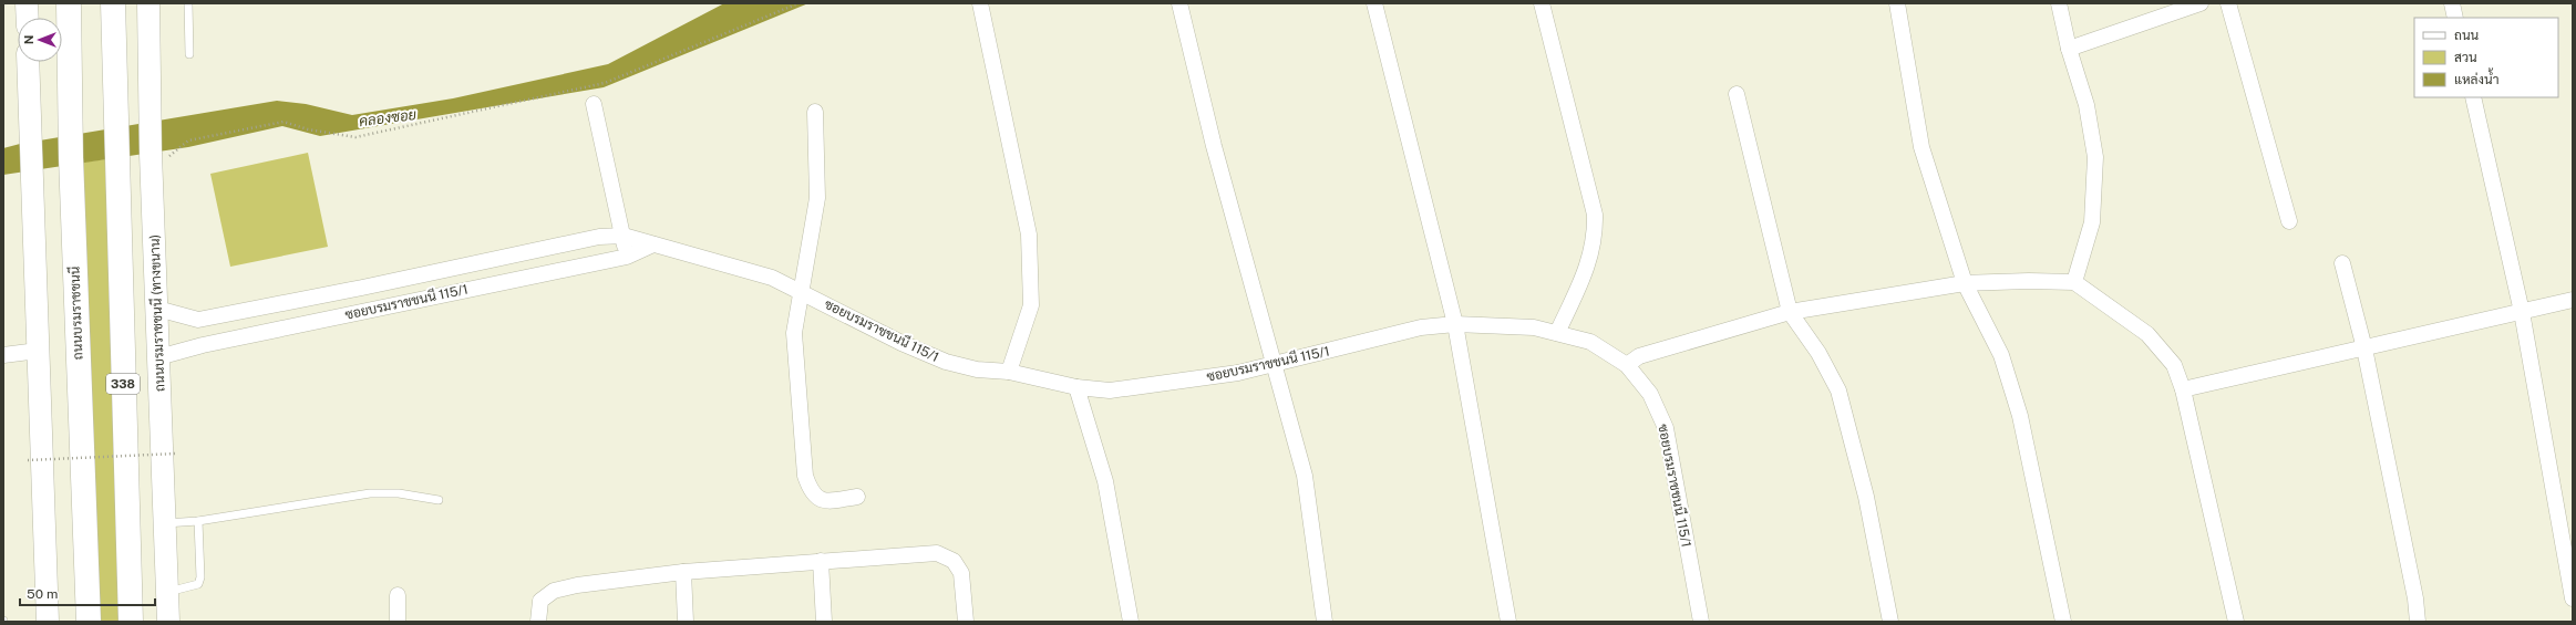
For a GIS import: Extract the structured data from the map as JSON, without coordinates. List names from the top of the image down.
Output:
{
  "streets": {
    "highway": ["ถนนบรมราชชนนี", "338"],
    "main road": ["ถนนบรมราชชนนี (ทางขนาน)"],
    "street": ["ซอยบรมราชชนนี 115/1"]
  },
  "crossings": [
    ["ซอยบรมราชชนนี 115/1", "ถนนบรมราชชนนี (ทางขนาน)"]
  ],
  "water": ["คลองซอย"],
  "legend": ["ถนน", "สวน", "แหล่งน้ำ"],
  "scale_bar": "50 m",
  "north": "left"
}
